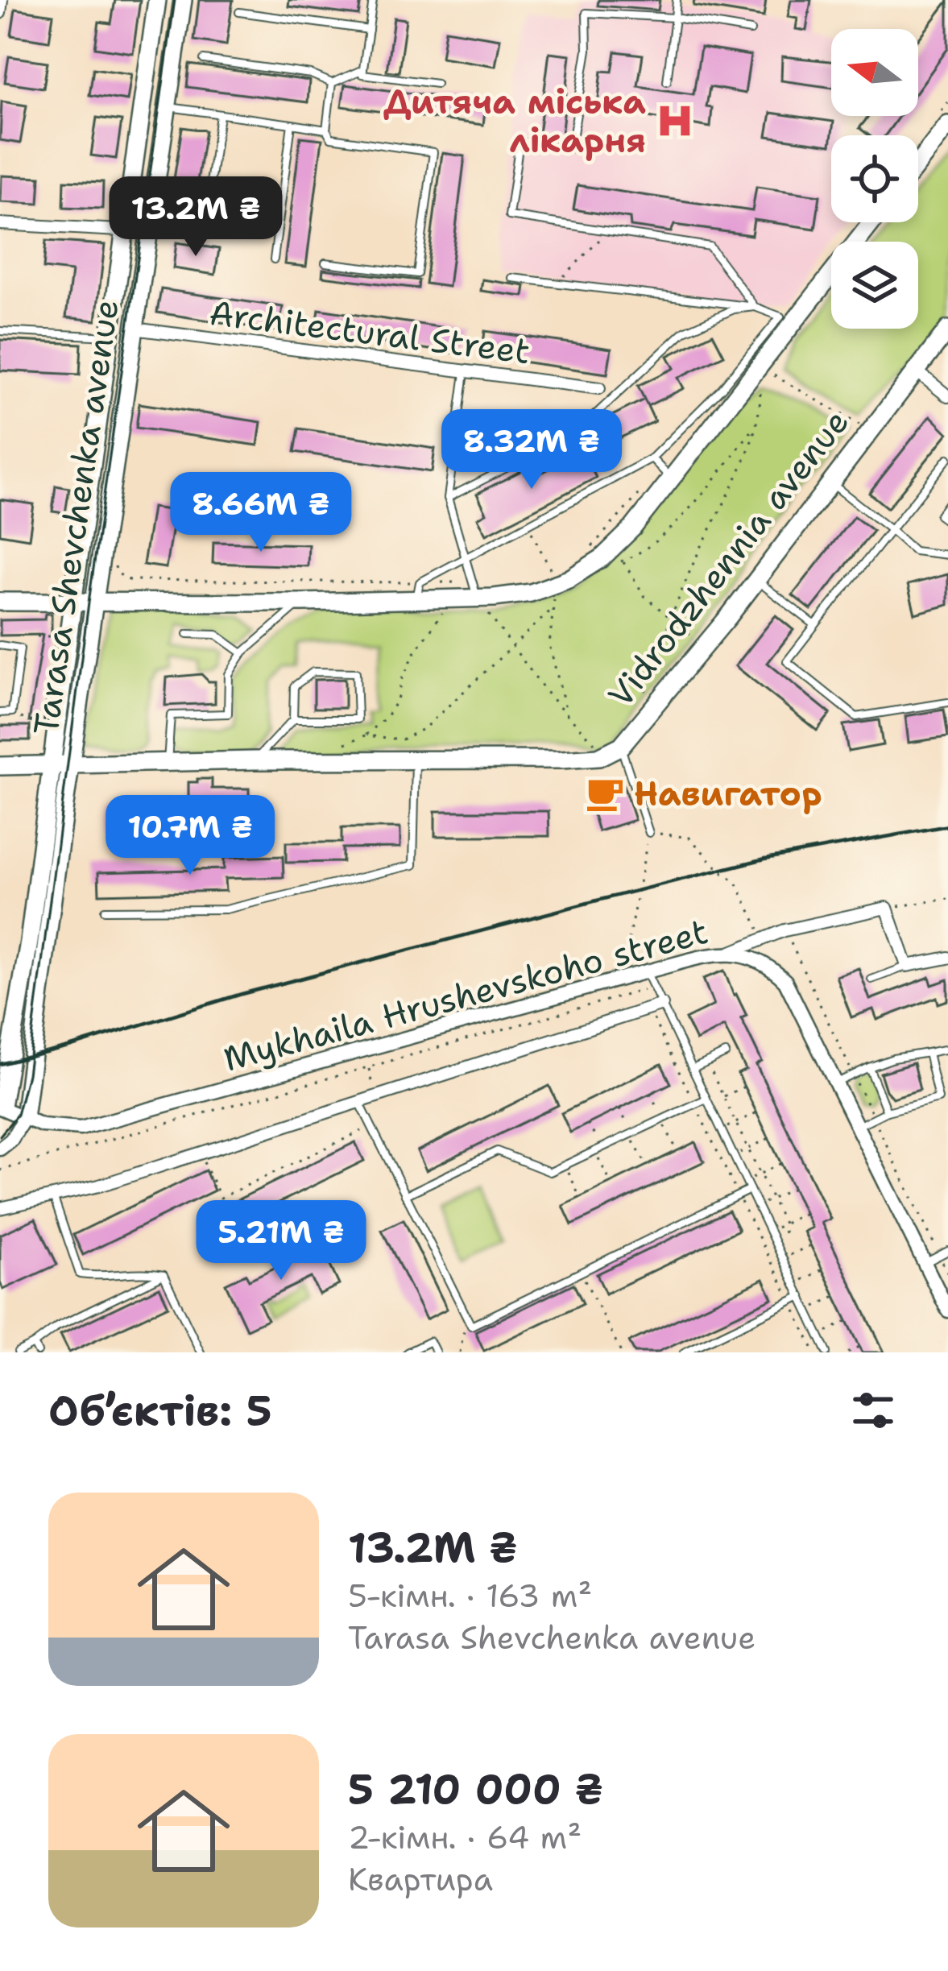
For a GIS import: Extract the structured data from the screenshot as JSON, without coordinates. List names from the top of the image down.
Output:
{
  "streets": {
    "main road": ["Tarasa Shevchenka avenue", "Vidrodzhennia avenue"],
    "street": ["Architectural Street", "Mykhaila Hrushevskoho street"]
  },
  "crossings": [
    ["Architectural Street", "Tarasa Shevchenka avenue"],
    ["Tarasa Shevchenka avenue", "Vidrodzhennia avenue"],
    ["Tarasa Shevchenka avenue", "Mykhaila Hrushevskoho street"]
  ],
  "places": {
    "hospital": ["Дитяча міська лікарня"],
    "cafe": ["Навигатор"]
  },
  "north": "left",
  "page": {
    "price": [
      "13.2M ₴",
      "8.32M ₴",
      "8.66M ₴",
      "10.7M ₴",
      "5.21M ₴"
    ],
    "heading": "Об’єктів: 5",
    "list": [
      {
        "name": "13.2M ₴",
        "note": "5-кімн. · 163 m² · Tarasa Shevchenka avenue"
      },
      {
        "name": "5 210 000 ₴",
        "note": "2-кімн. · 64 m² · Квартира"
      }
    ]
  }
}
